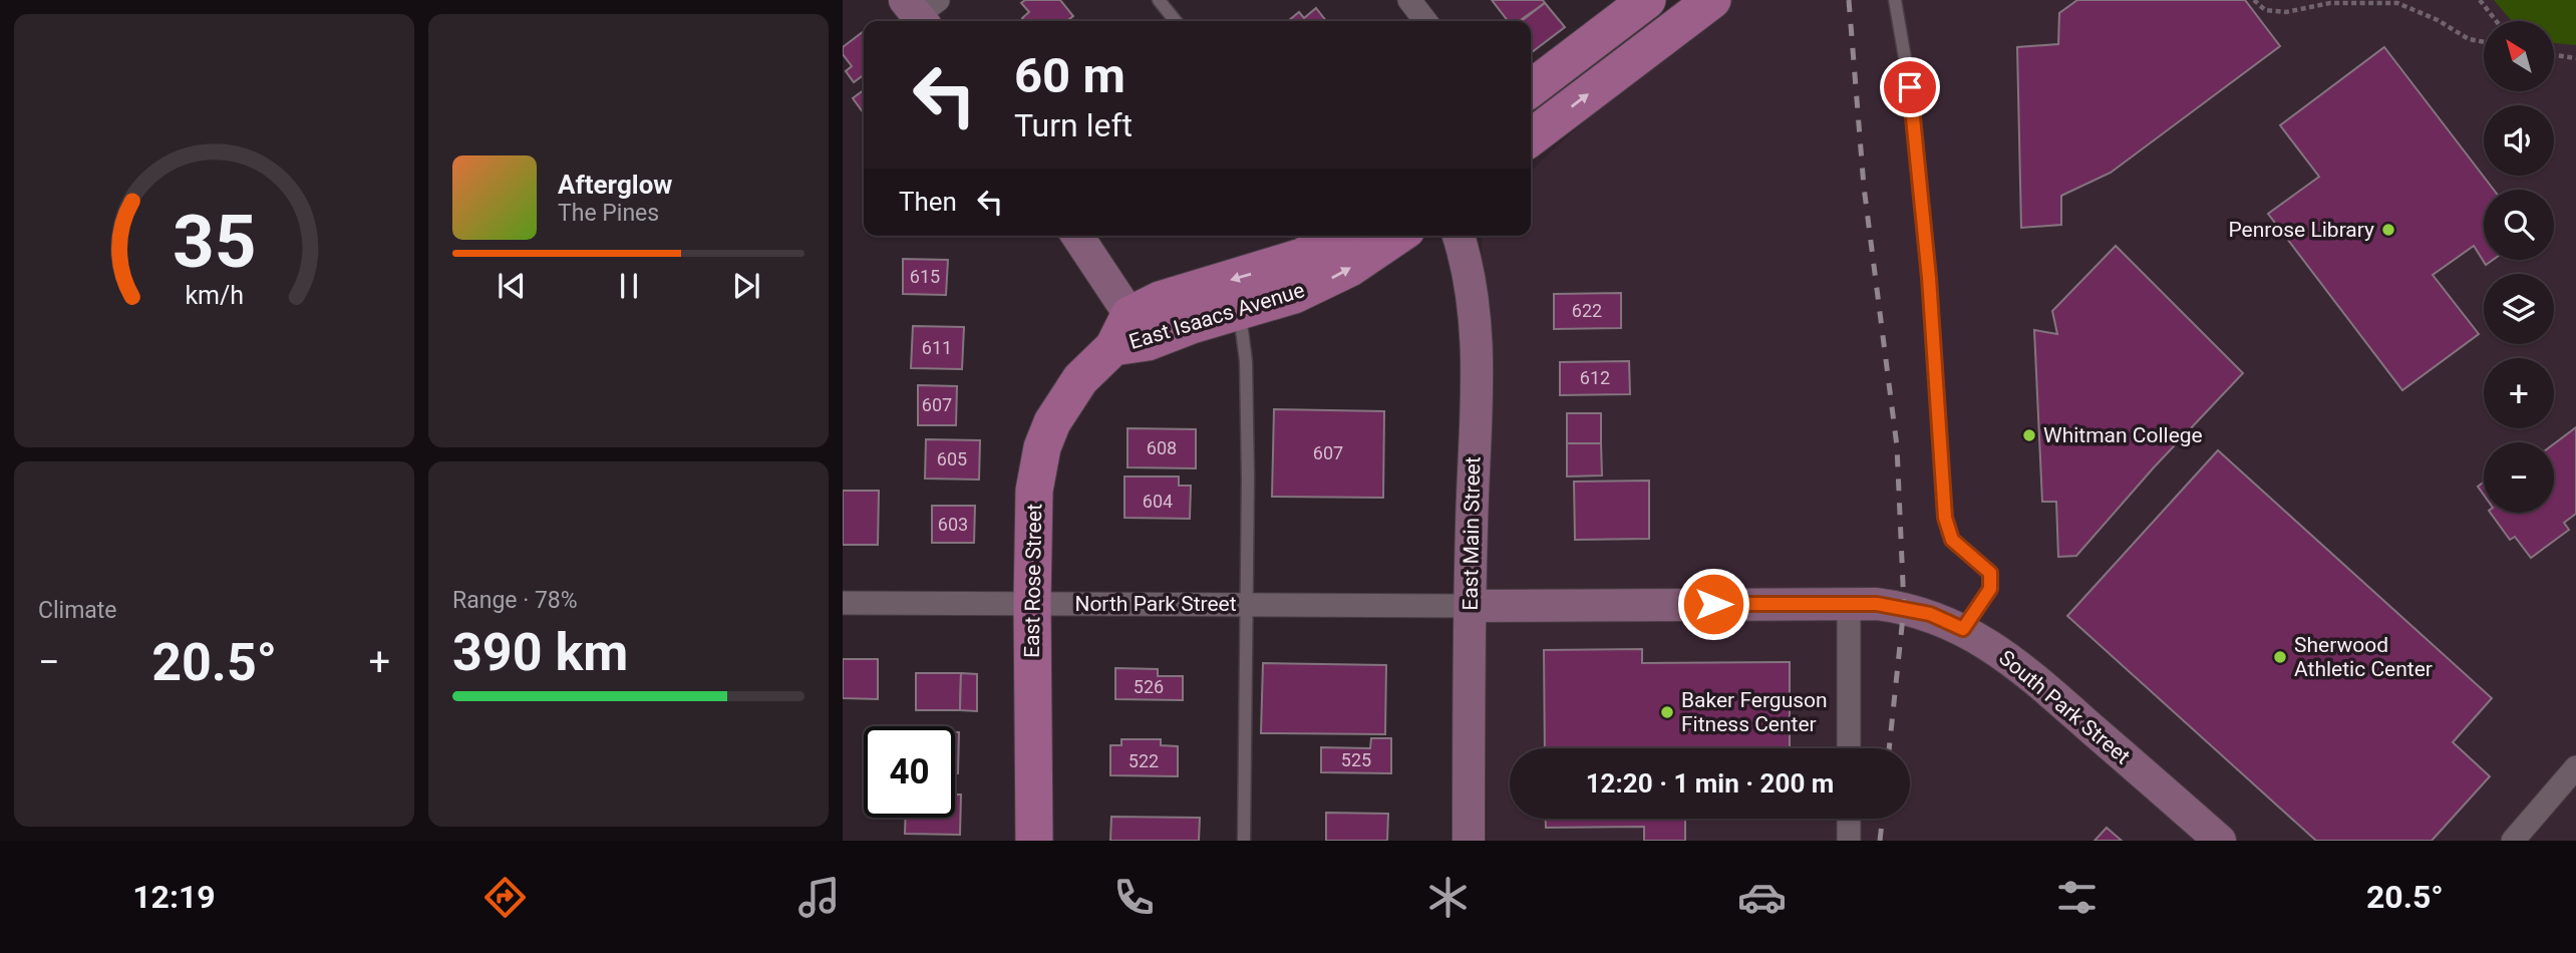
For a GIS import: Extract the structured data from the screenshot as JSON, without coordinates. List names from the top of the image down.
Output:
{
  "streets": {
    "main road": ["East Isaacs Avenue", "East Rose Street"],
    "street": ["East Main Street", "North Park Street", "South Park Street"]
  },
  "crossings": [
    ["East Isaacs Avenue", "East Rose Street"],
    ["East Main Street", "North Park Street"],
    ["East Main Street", "South Park Street"],
    ["East Rose Street", "North Park Street"],
    ["North Park Street", "South Park Street"]
  ],
  "places": [
    "Penrose Library",
    "Whitman College",
    "Sherwood Athletic Center",
    "Baker Ferguson Fitness Center"
  ],
  "house_numbers": [
    "615",
    "622",
    "611",
    "612",
    "607",
    "608",
    "607",
    "605",
    "604",
    "603",
    "526",
    "525",
    "522"
  ],
  "north": "top left",
  "page": {
    "map_buttons": ["+", "−"],
    "turn": ["60 m", "Turn left"],
    "song": ["Afterglow", "The Pines"],
    "then": "Then",
    "tile": [
      "Climate",
      ["Range · 78%", "390 km"]
    ],
    "heat": ["−", "20.5°", "+"],
    "limit": "40",
    "trip": "12:20 · 1 min · 200 m",
    "tabs": ["12:19", "20.5°"],
    "gauge": ["35", "km/h"]
  }
}
